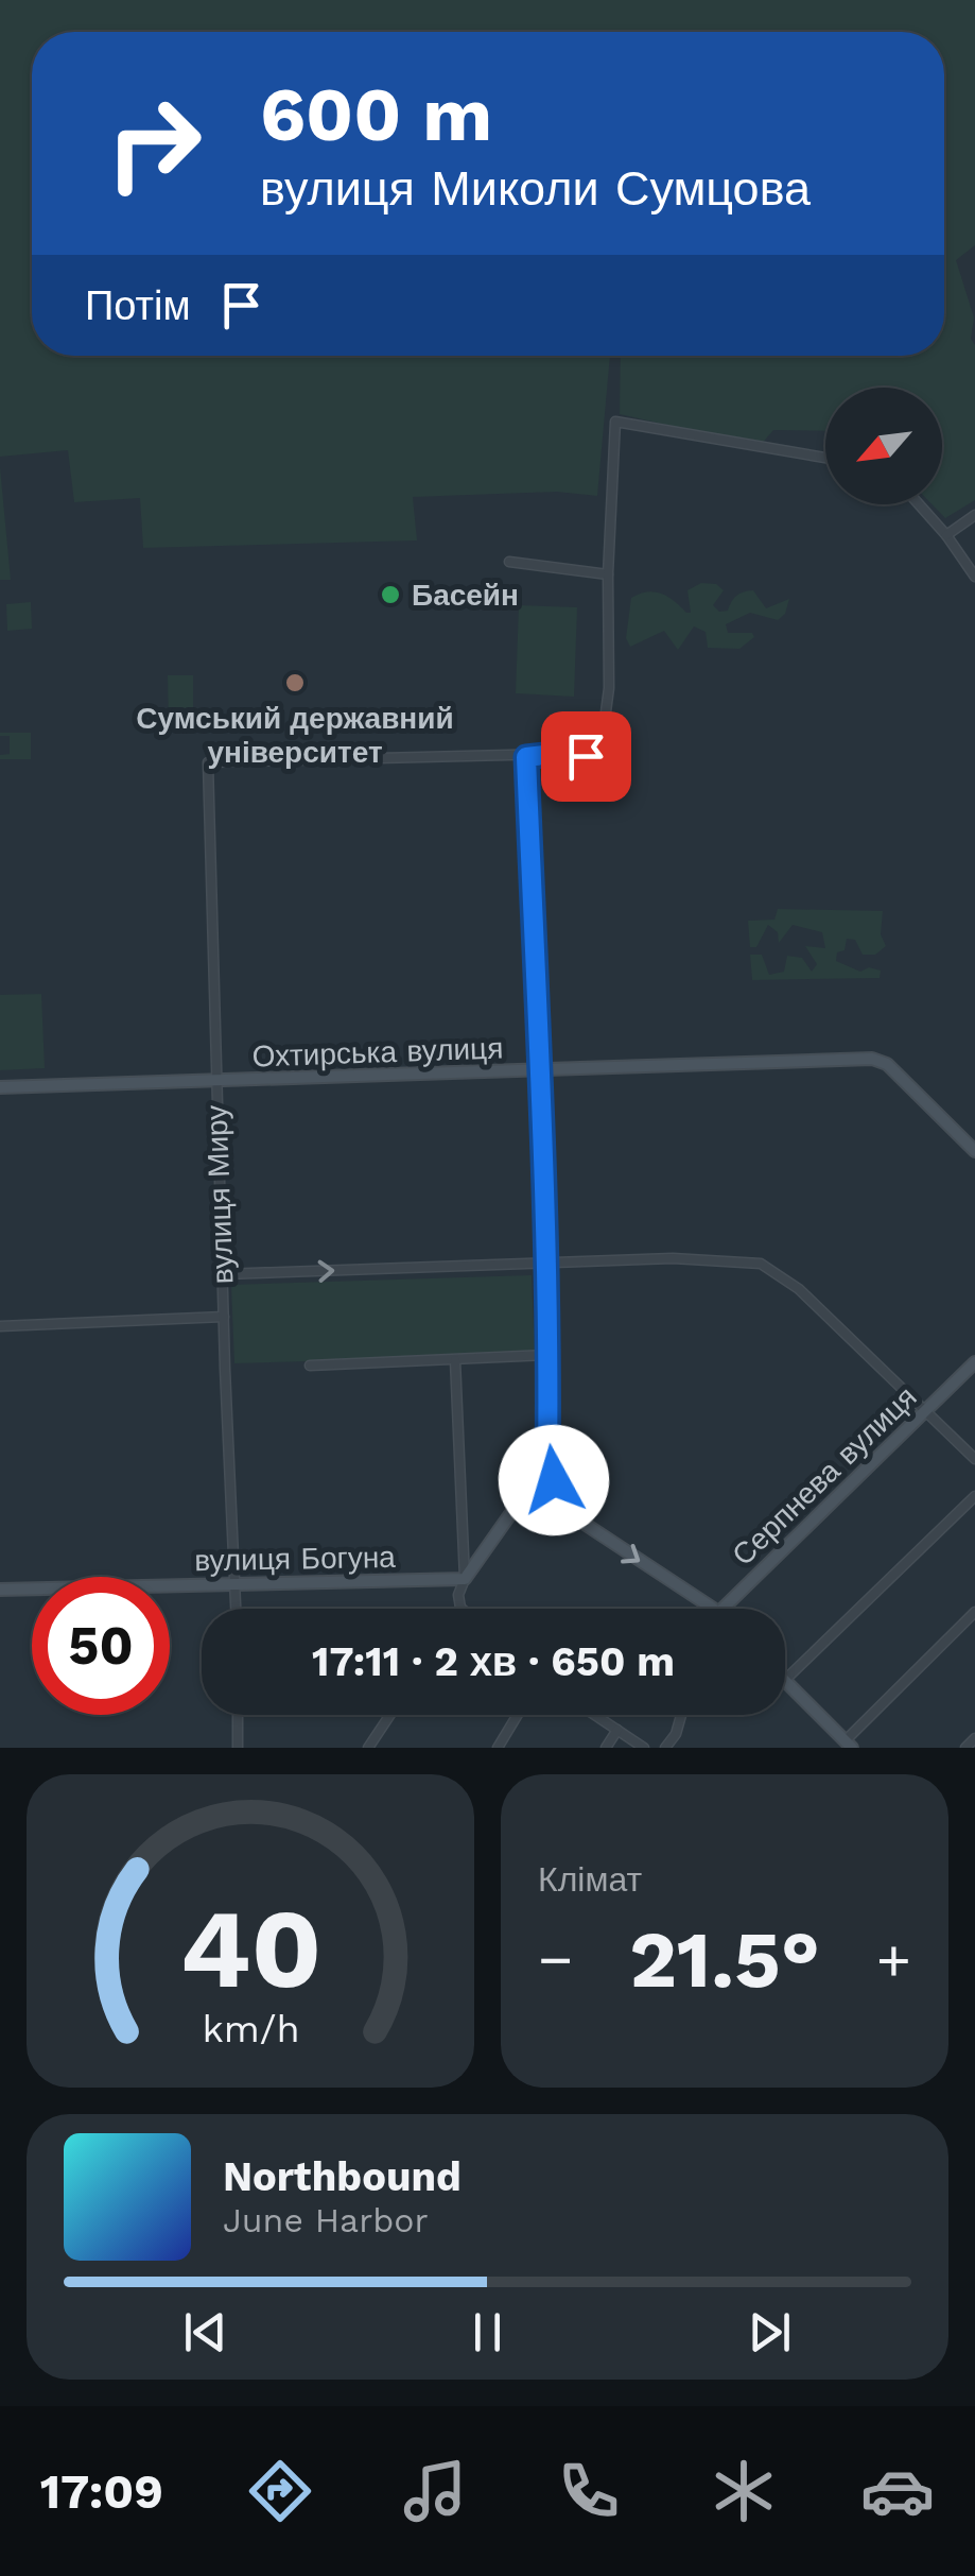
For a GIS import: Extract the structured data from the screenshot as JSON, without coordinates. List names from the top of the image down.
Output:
{
  "streets": {
    "main road": ["Охтирська вулиця", "Серпнева вулиця", "вулиця Богуна"],
    "street": ["вулиця Миру"]
  },
  "crossings": [
    ["Охтирська вулиця", "вулиця Миру"],
    ["вулиця Миру", "вулиця Богуна"]
  ],
  "places": ["Басейн", "Сумський державний університет"],
  "north": "bottom left",
  "page": {
    "turn": ["600 m", "вулиця Миколи Сумцова"],
    "then": "Потім",
    "limit": "50",
    "trip": "17:11 · 2 хв · 650 m",
    "tile": "Клімат",
    "heat": ["−", "21.5°", "+"],
    "song": ["Northbound", "June Harbor"],
    "tabs": "17:09",
    "gauge": ["40", "km/h"]
  }
}
